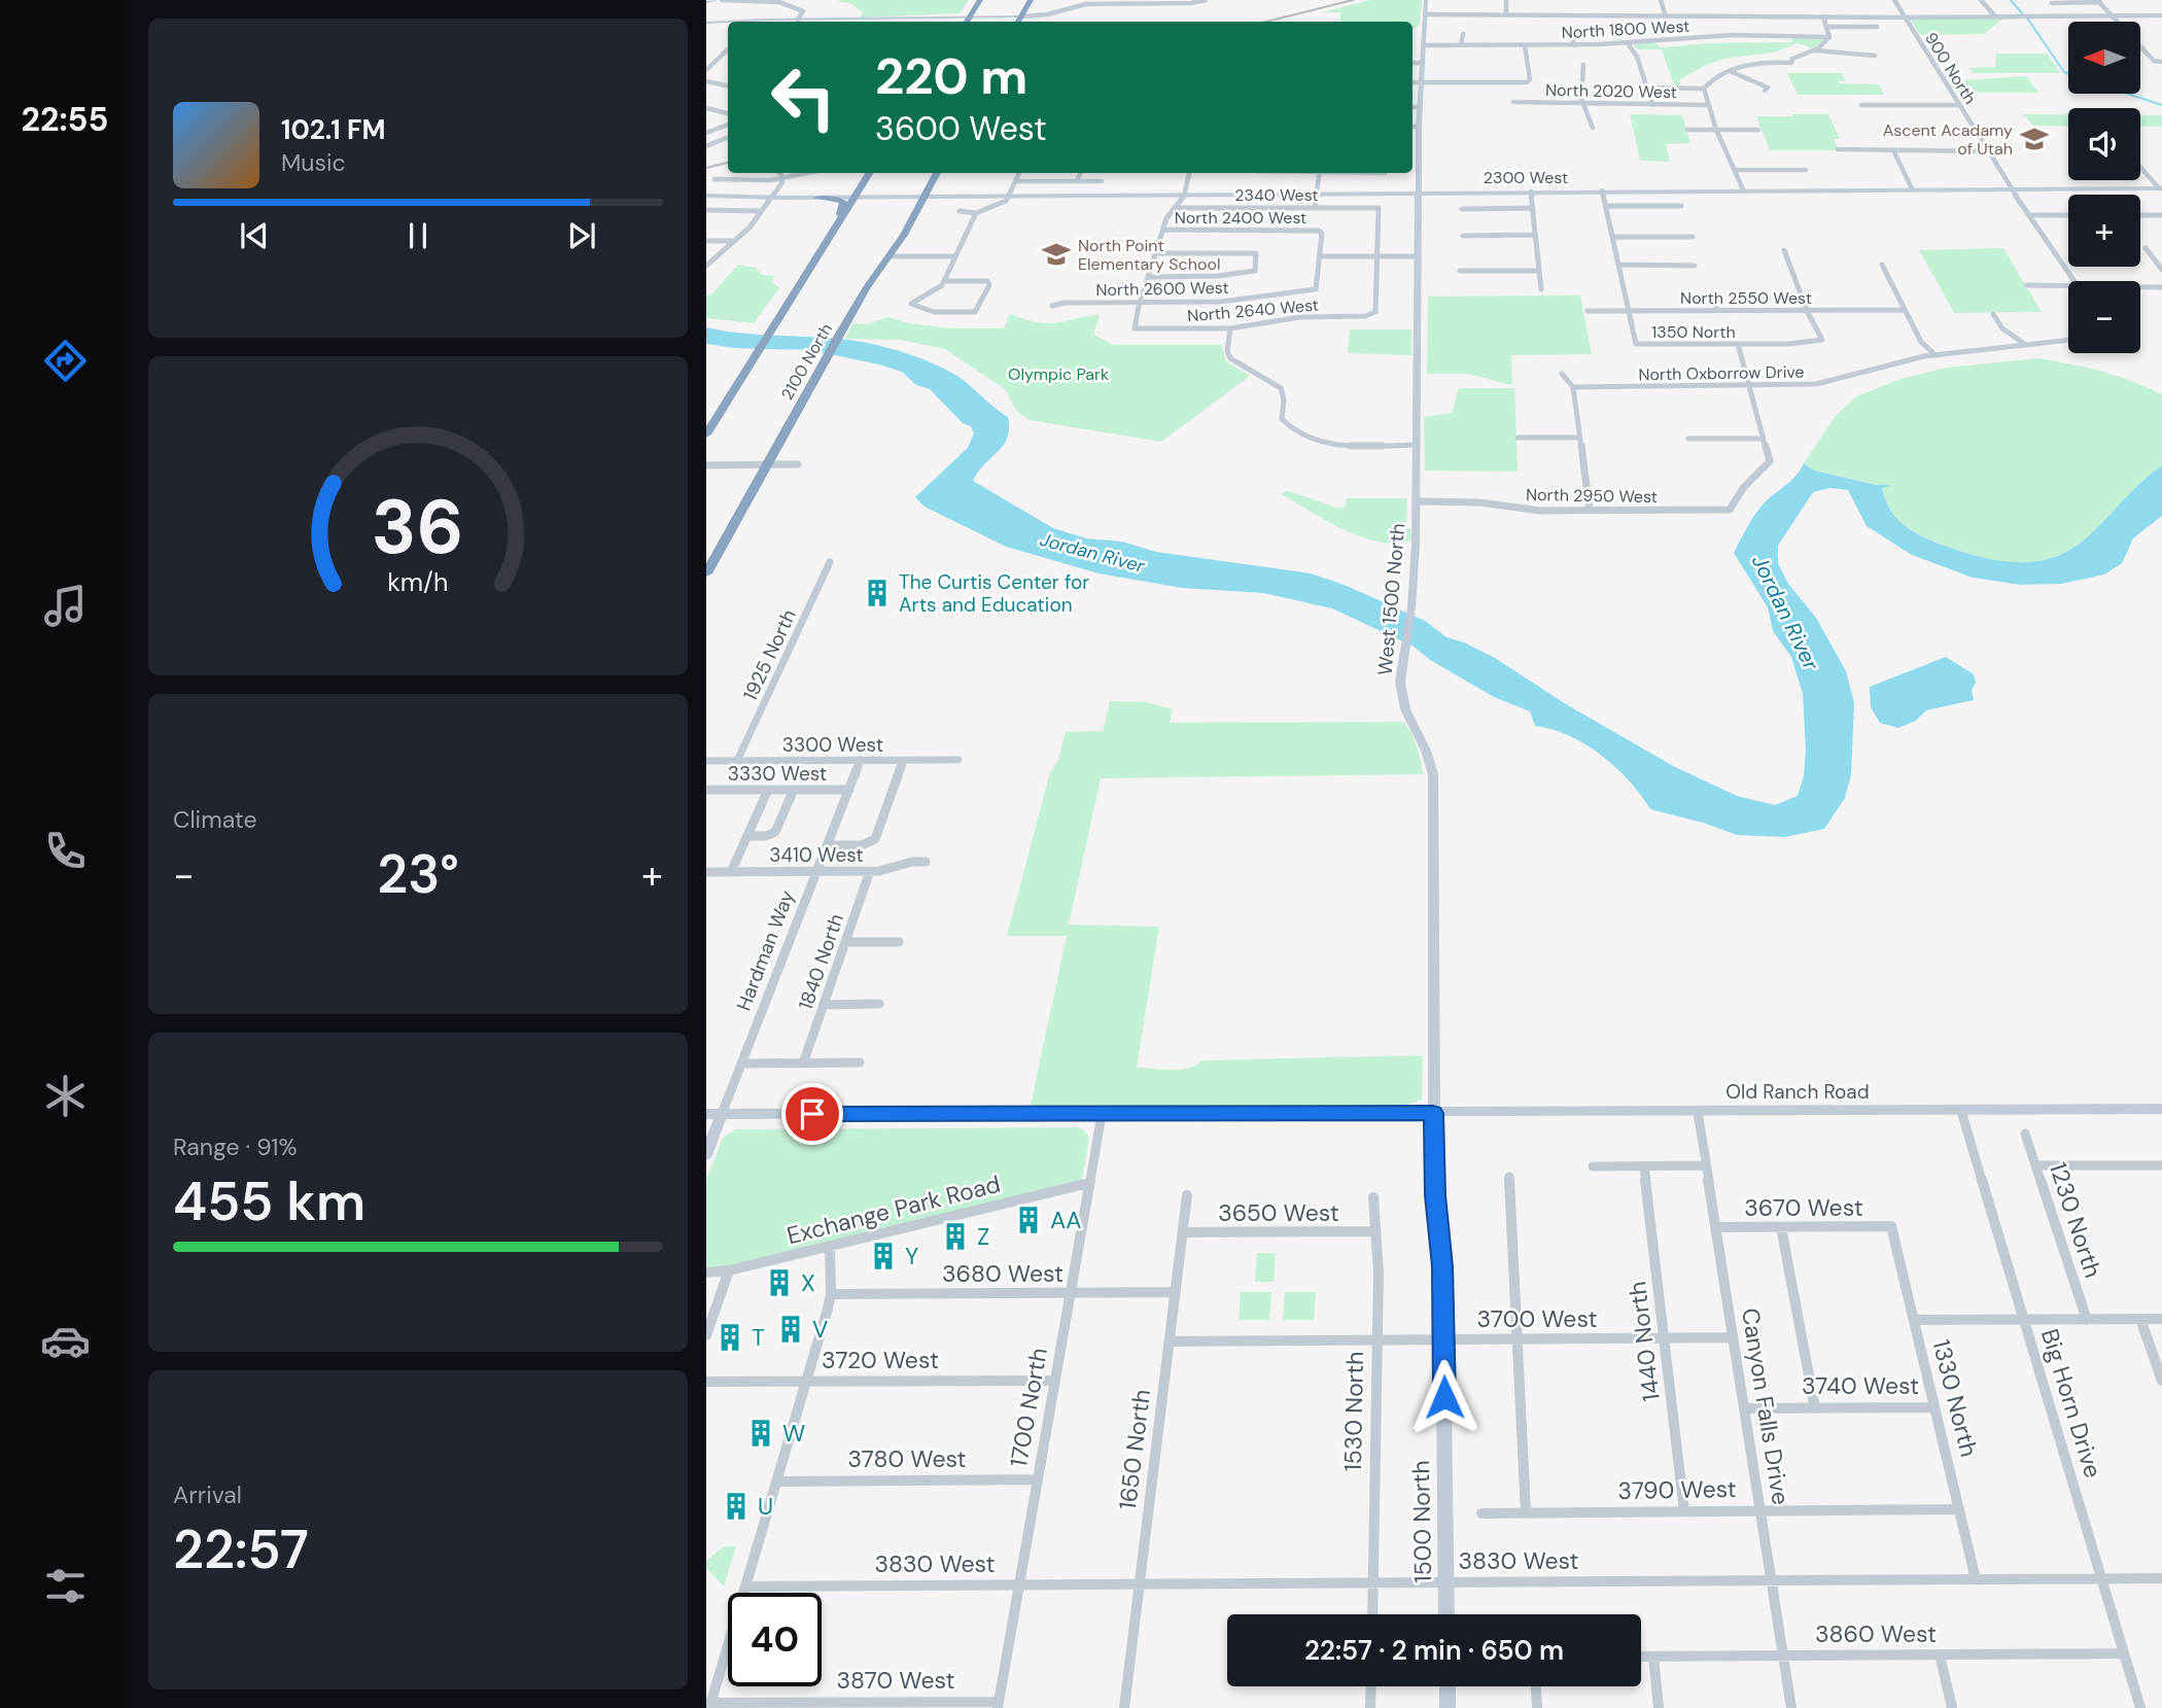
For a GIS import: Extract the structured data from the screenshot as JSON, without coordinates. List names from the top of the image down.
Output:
{
  "streets": {
    "highway": ["2100 North"],
    "street": [
      "North 1800 West",
      "900 North",
      "North 2020 West",
      "2300 West",
      "2340 West",
      "North 2400 West",
      "North 2600 West",
      "North 2550 West",
      "North 2640 West",
      "1350 North",
      "North Oxborrow Drive",
      "North 2950 West",
      "West 1500 North",
      "1925 North",
      "3300 West",
      "3330 West",
      "3410 West",
      "Hardman Way",
      "1840 North",
      "Old Ranch Road",
      "3670 West",
      "Exchange Park Road",
      "3650 West",
      "1230 North",
      "3680 West",
      "3700 West",
      "1440 North",
      "3720 West",
      "3740 West",
      "1330 North",
      "Big Horn Drive",
      "Canyon Falls Drive",
      "1700 North",
      "1530 North",
      "1650 North",
      "3780 West",
      "3790 West",
      "1500 North",
      "3830 West",
      "3860 West",
      "3870 West"
    ]
  },
  "crossings": [
    ["900 North", "2300 West"],
    ["2300 West", "1350 North"],
    ["2300 West", "2100 North"],
    ["2340 West", "North 2640 West"],
    ["North 2400 West", "North 2600 West"],
    ["North 2600 West", "North 2640 West"],
    ["North 2550 West", "1350 North"],
    ["North 2950 West", "West 1500 North"],
    ["West 1500 North", "Old Ranch Road"],
    ["West 1500 North", "1500 North"],
    ["1925 North", "3300 West"],
    ["3300 West", "Hardman Way"],
    ["3330 West", "Hardman Way"],
    ["3410 West", "Hardman Way"],
    ["3410 West", "1840 North"],
    ["Hardman Way", "Old Ranch Road"],
    ["Old Ranch Road", "Big Horn Drive"],
    ["Old Ranch Road", "Canyon Falls Drive"],
    ["Old Ranch Road", "1700 North"],
    ["Old Ranch Road", "1500 North"],
    ["3670 West", "1330 North"],
    ["3670 West", "Canyon Falls Drive"],
    ["Exchange Park Road", "1700 North"],
    ["3650 West", "1530 North"],
    ["3650 West", "1650 North"],
    ["3680 West", "1700 North"],
    ["3680 West", "1650 North"],
    ["3700 West", "1440 North"],
    ["3700 West", "Canyon Falls Drive"],
    ["3700 West", "1530 North"],
    ["3700 West", "1650 North"],
    ["3700 West", "1500 North"],
    ["1440 North", "3790 West"],
    ["3720 West", "1700 North"],
    ["3740 West", "1330 North"],
    ["3740 West", "Canyon Falls Drive"],
    ["1330 North", "3790 West"],
    ["1330 North", "3830 West"],
    ["Big Horn Drive", "3830 West"],
    ["Big Horn Drive", "3860 West"],
    ["Canyon Falls Drive", "3790 West"],
    ["Canyon Falls Drive", "3830 West"],
    ["Canyon Falls Drive", "3860 West"],
    ["1700 North", "3780 West"],
    ["1700 North", "3830 West"],
    ["1700 North", "3870 West"],
    ["1530 North", "3830 West"],
    ["1650 North", "3830 West"],
    ["1500 North", "3830 West"]
  ],
  "water": ["Jordan River"],
  "parks": ["Olympic Park"],
  "places": {
    "school or university": ["Ascent Acadamy of Utah", "North Point Elementary School"],
    "building": [
      "The Curtis Center for Arts and Education",
      "AA",
      "Z",
      "Y",
      "X",
      "V",
      "T",
      "W",
      "U"
    ]
  },
  "north": "left",
  "page": {
    "tabs": "22:55",
    "map_buttons": ["+", "−"],
    "turn": ["220 m", "3600 West"],
    "song": ["102.1 FM", "Music"],
    "tile": [
      "Climate",
      ["Range · 91%", "455 km"],
      ["Arrival", "22:57"]
    ],
    "heat": ["−", "23°", "+"],
    "limit": "40",
    "trip": "22:57 · 2 min · 650 m",
    "gauge": ["36", "km/h"]
  }
}
